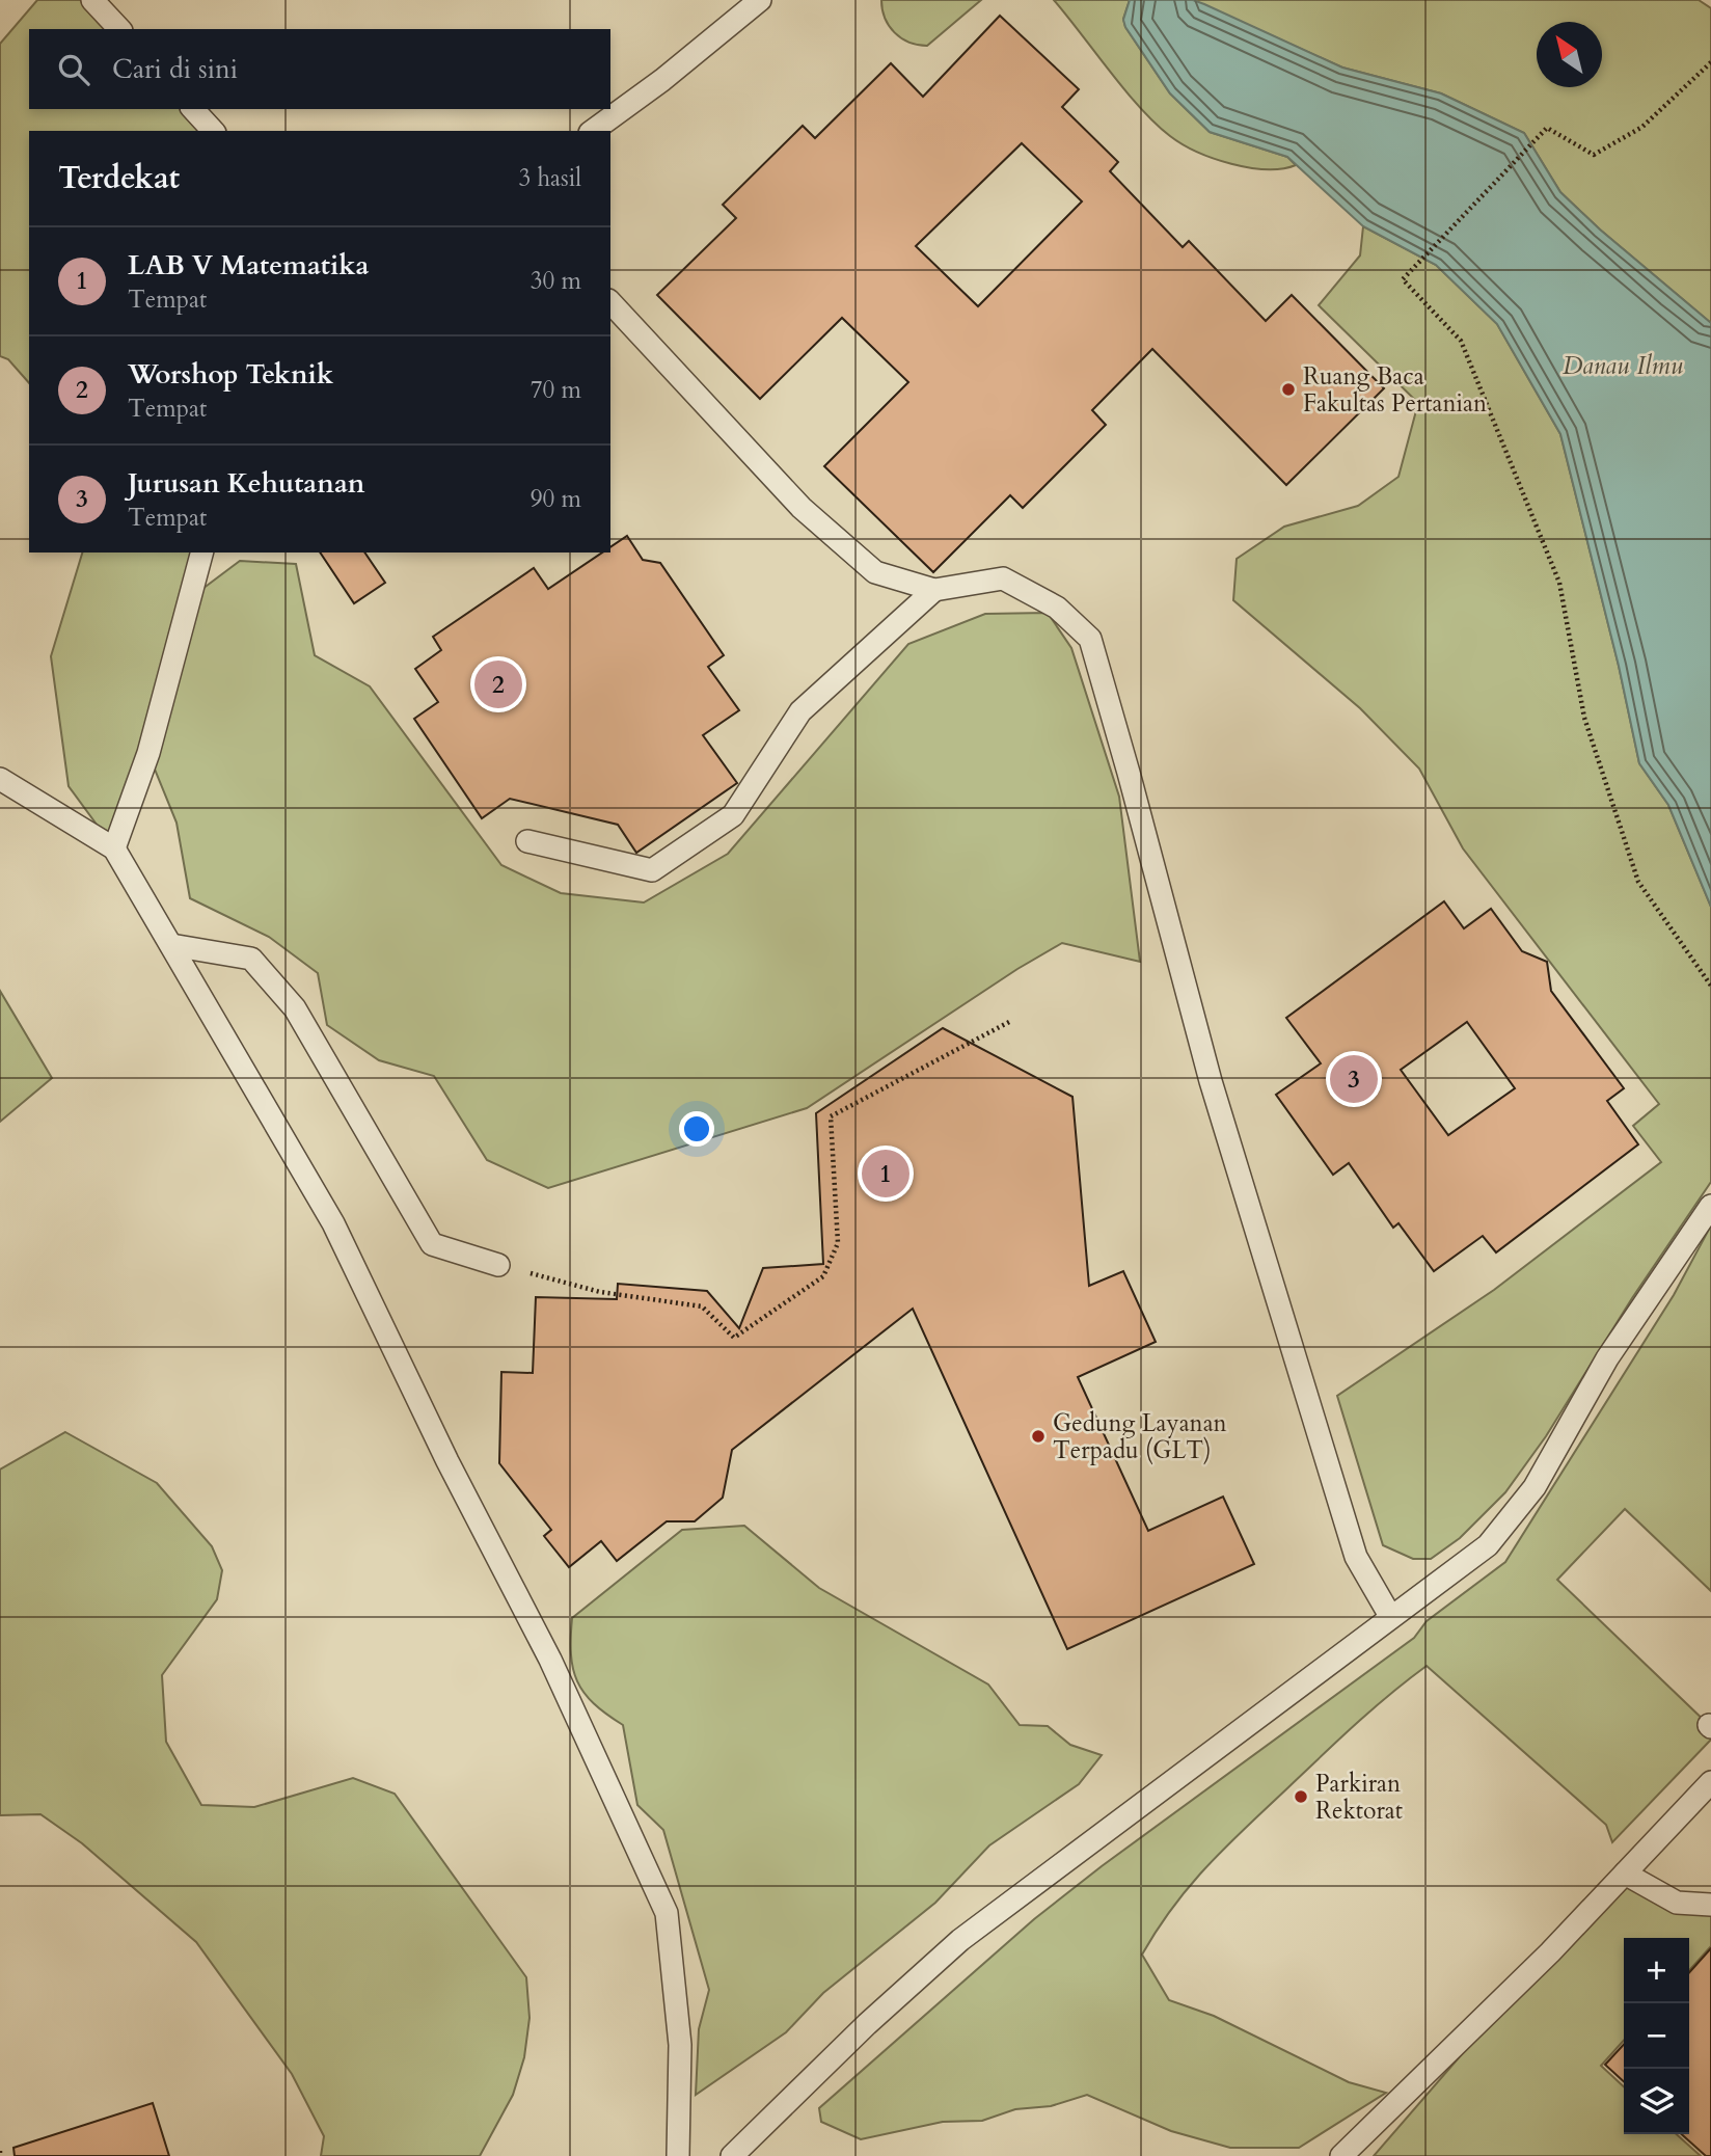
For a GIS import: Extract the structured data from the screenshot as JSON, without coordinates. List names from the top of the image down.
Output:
{
  "water": ["Danau Ilmu"],
  "places": ["Ruang Baca Fakultas Pertanian", "Gedung Layanan Terpadu (GLT)", "Parkiran Rektorat"],
  "north": "top left",
  "page": {
    "search": "Cari di sini",
    "heading": ["Terdekat", "3 hasil"],
    "list": [
      {
        "mark": "1",
        "name": "LAB V Matematika",
        "note": "Tempat",
        "value": "30 m"
      },
      {
        "mark": "2",
        "name": "Worshop Teknik",
        "note": "Tempat",
        "value": "70 m"
      },
      {
        "mark": "3",
        "name": "Jurusan Kehutanan",
        "note": "Tempat",
        "value": "90 m"
      }
    ],
    "pins": ["2", "3", "1"],
    "map_buttons": ["+", "−"]
  }
}
